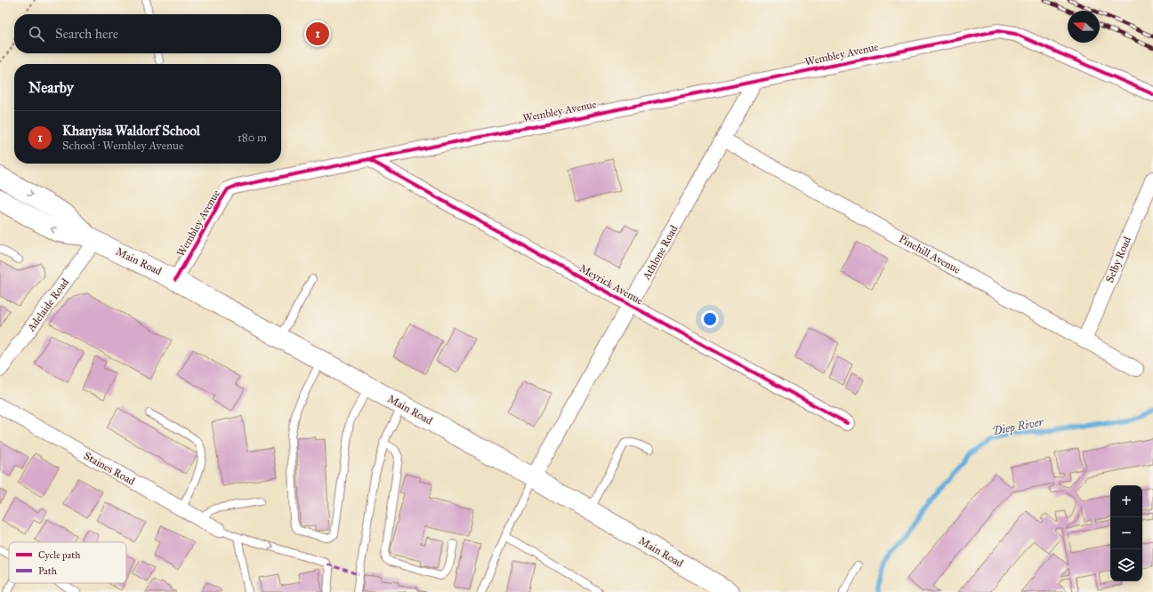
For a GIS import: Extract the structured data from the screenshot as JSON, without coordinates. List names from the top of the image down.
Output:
{
  "streets": {
    "main road": ["Main Road"],
    "street": [
      "Wembley Avenue",
      "Athlone Road",
      "Pinehill Avenue",
      "Selby Road",
      "Meyrick Avenue",
      "Adelaide Road",
      "Staines Road"
    ]
  },
  "crossings": [
    ["Wembley Avenue", "Athlone Road"],
    ["Wembley Avenue", "Main Road"],
    ["Wembley Avenue", "Meyrick Avenue"],
    ["Athlone Road", "Pinehill Avenue"],
    ["Athlone Road", "Main Road"],
    ["Athlone Road", "Meyrick Avenue"],
    ["Pinehill Avenue", "Selby Road"],
    ["Main Road", "Adelaide Road"]
  ],
  "water": ["Diep River"],
  "legend": ["Cycle path", "Path"],
  "north": "left",
  "page": {
    "search": "Search here",
    "pins": "1",
    "heading": "Nearby",
    "list": [
      {
        "mark": "1",
        "name": "Khanyisa Waldorf School",
        "note": "School · Wembley Avenue",
        "value": "180 m"
      }
    ],
    "map_buttons": ["+", "−"]
  }
}
